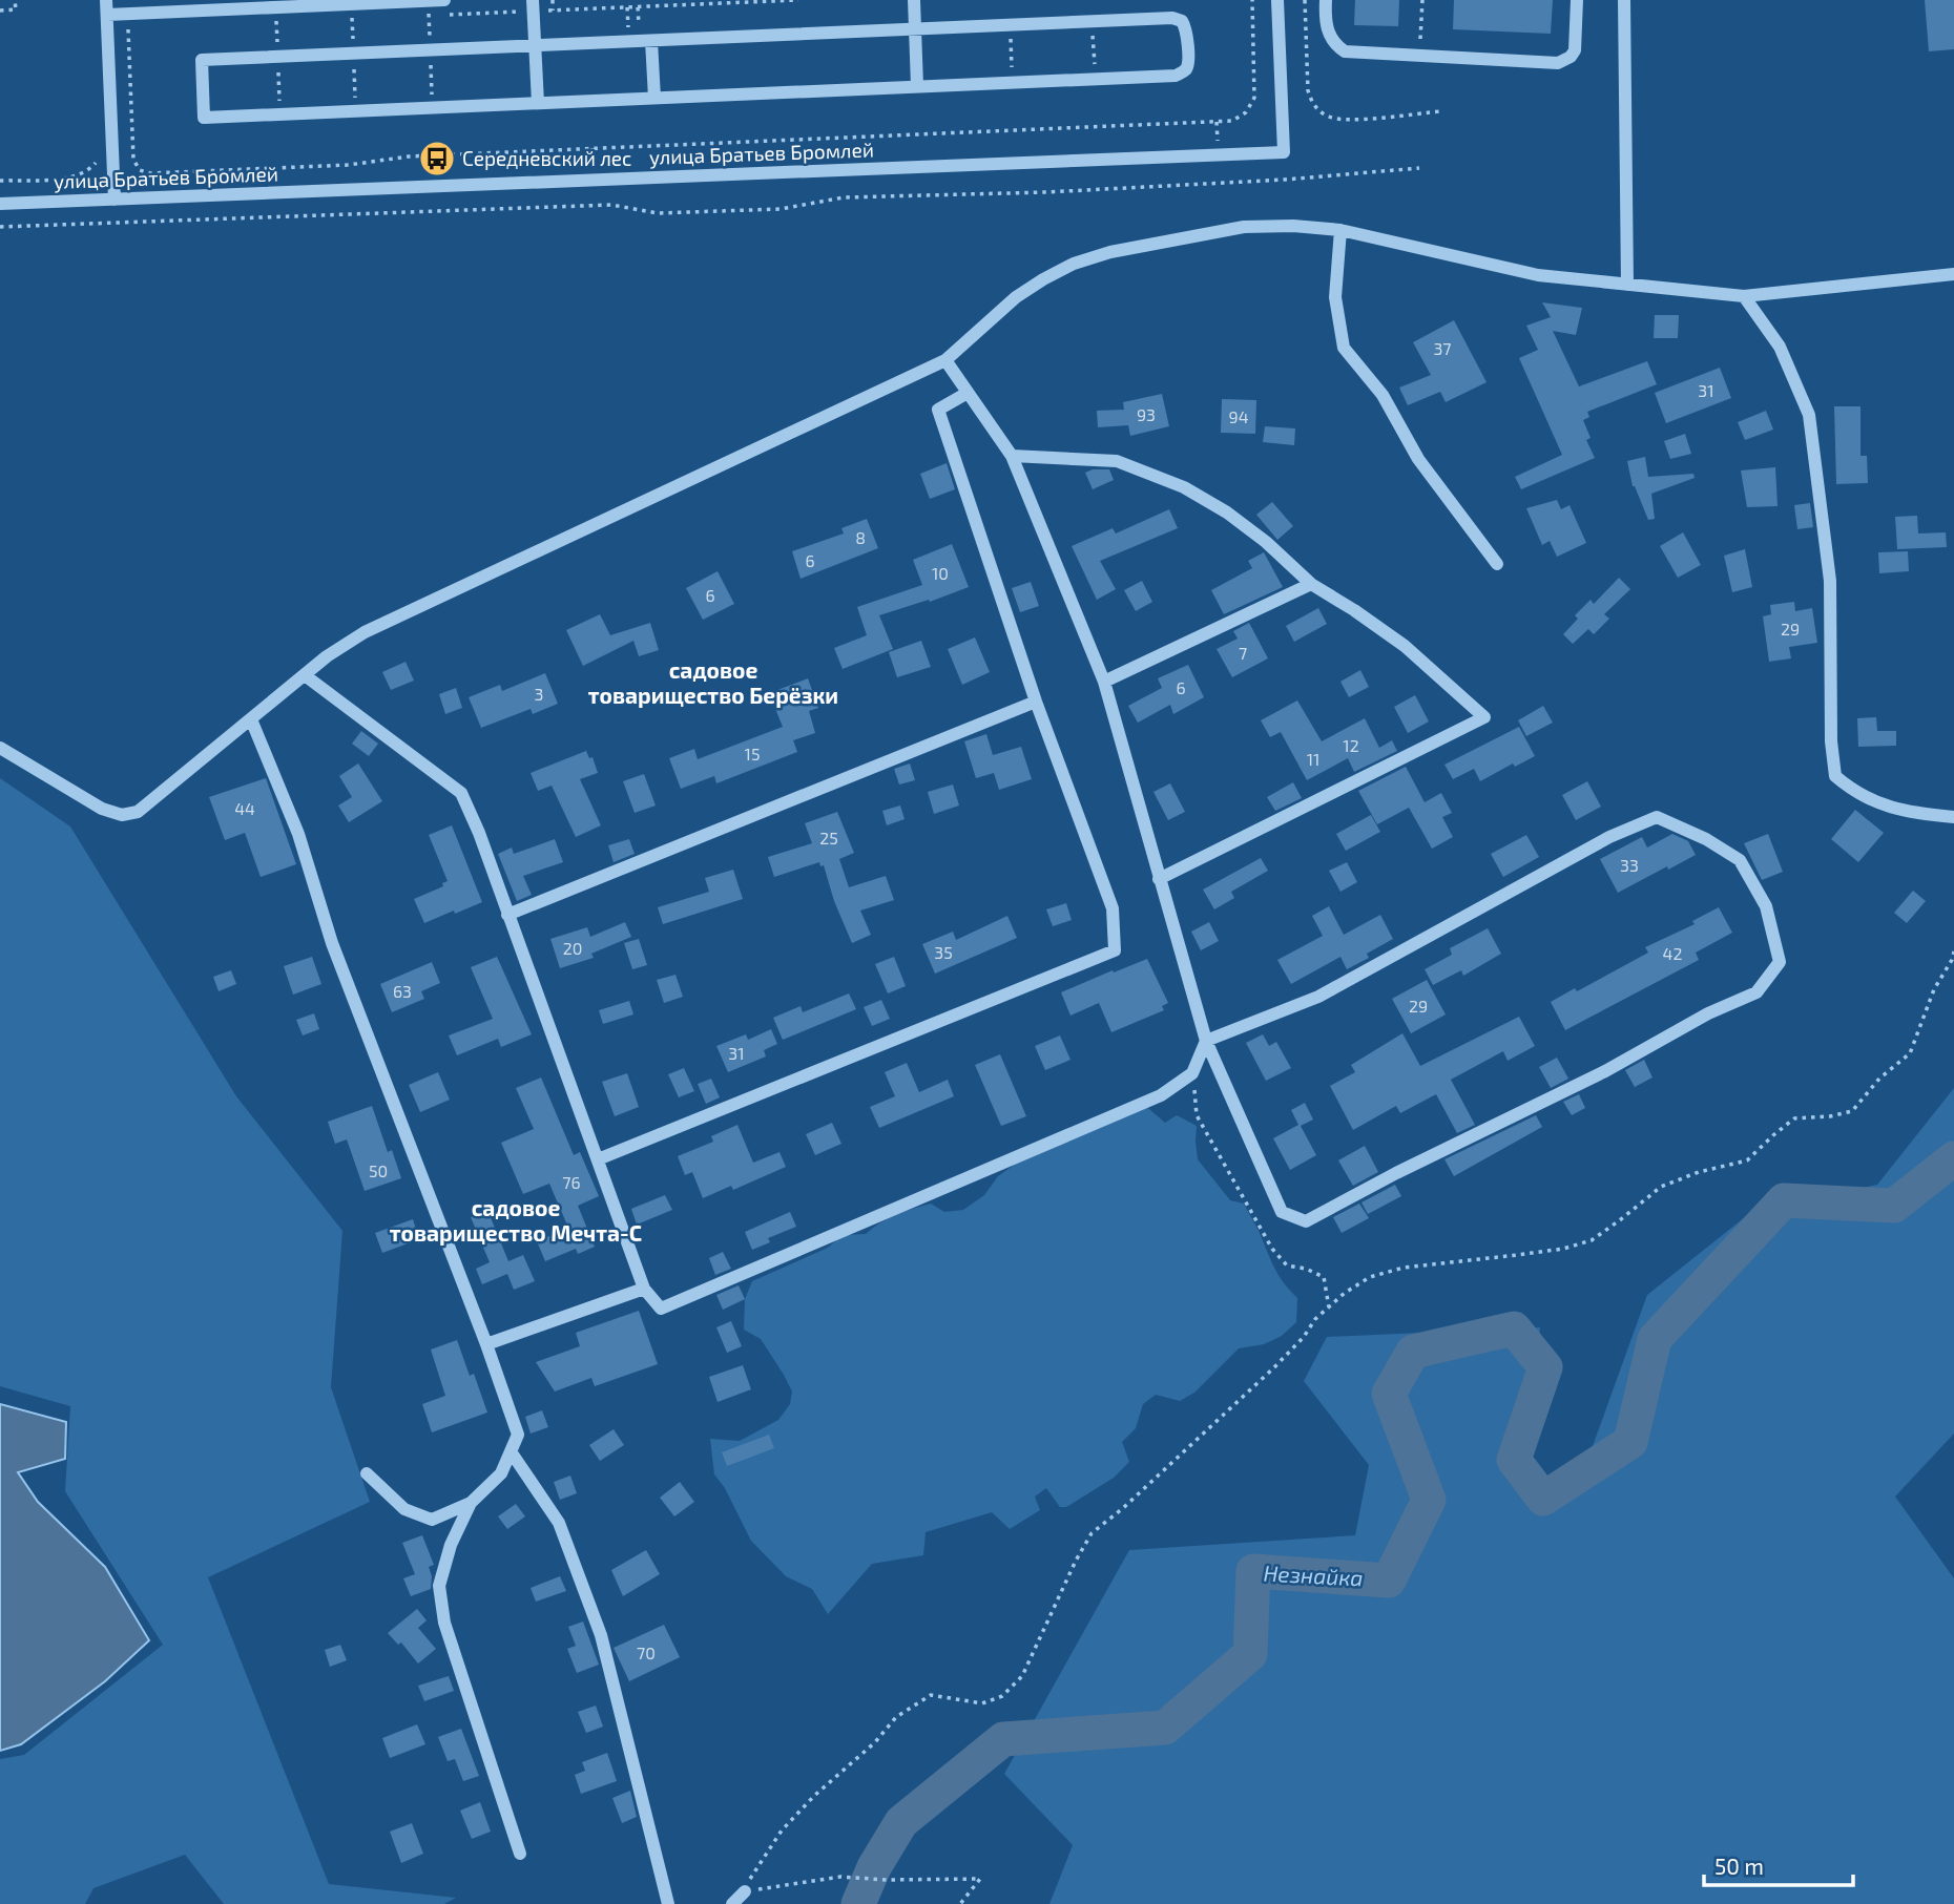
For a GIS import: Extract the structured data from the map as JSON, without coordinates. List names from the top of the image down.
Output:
{
  "streets": {
    "street": ["улица Братьев Бромлей"]
  },
  "districts": ["садовое товарищество Берёзки", "садовое товарищество Мечта-С"],
  "water": ["Незнайка"],
  "places": {
    "bus stop": ["Середневский лес"]
  },
  "house_numbers": [
    "37",
    "31",
    "93",
    "94",
    "8",
    "6",
    "10",
    "6",
    "29",
    "7",
    "6",
    "3",
    "12",
    "15",
    "11",
    "44",
    "25",
    "33",
    "20",
    "35",
    "42",
    "63",
    "29",
    "31",
    "50",
    "76",
    "70"
  ],
  "scale_bar": "50 m"
}
